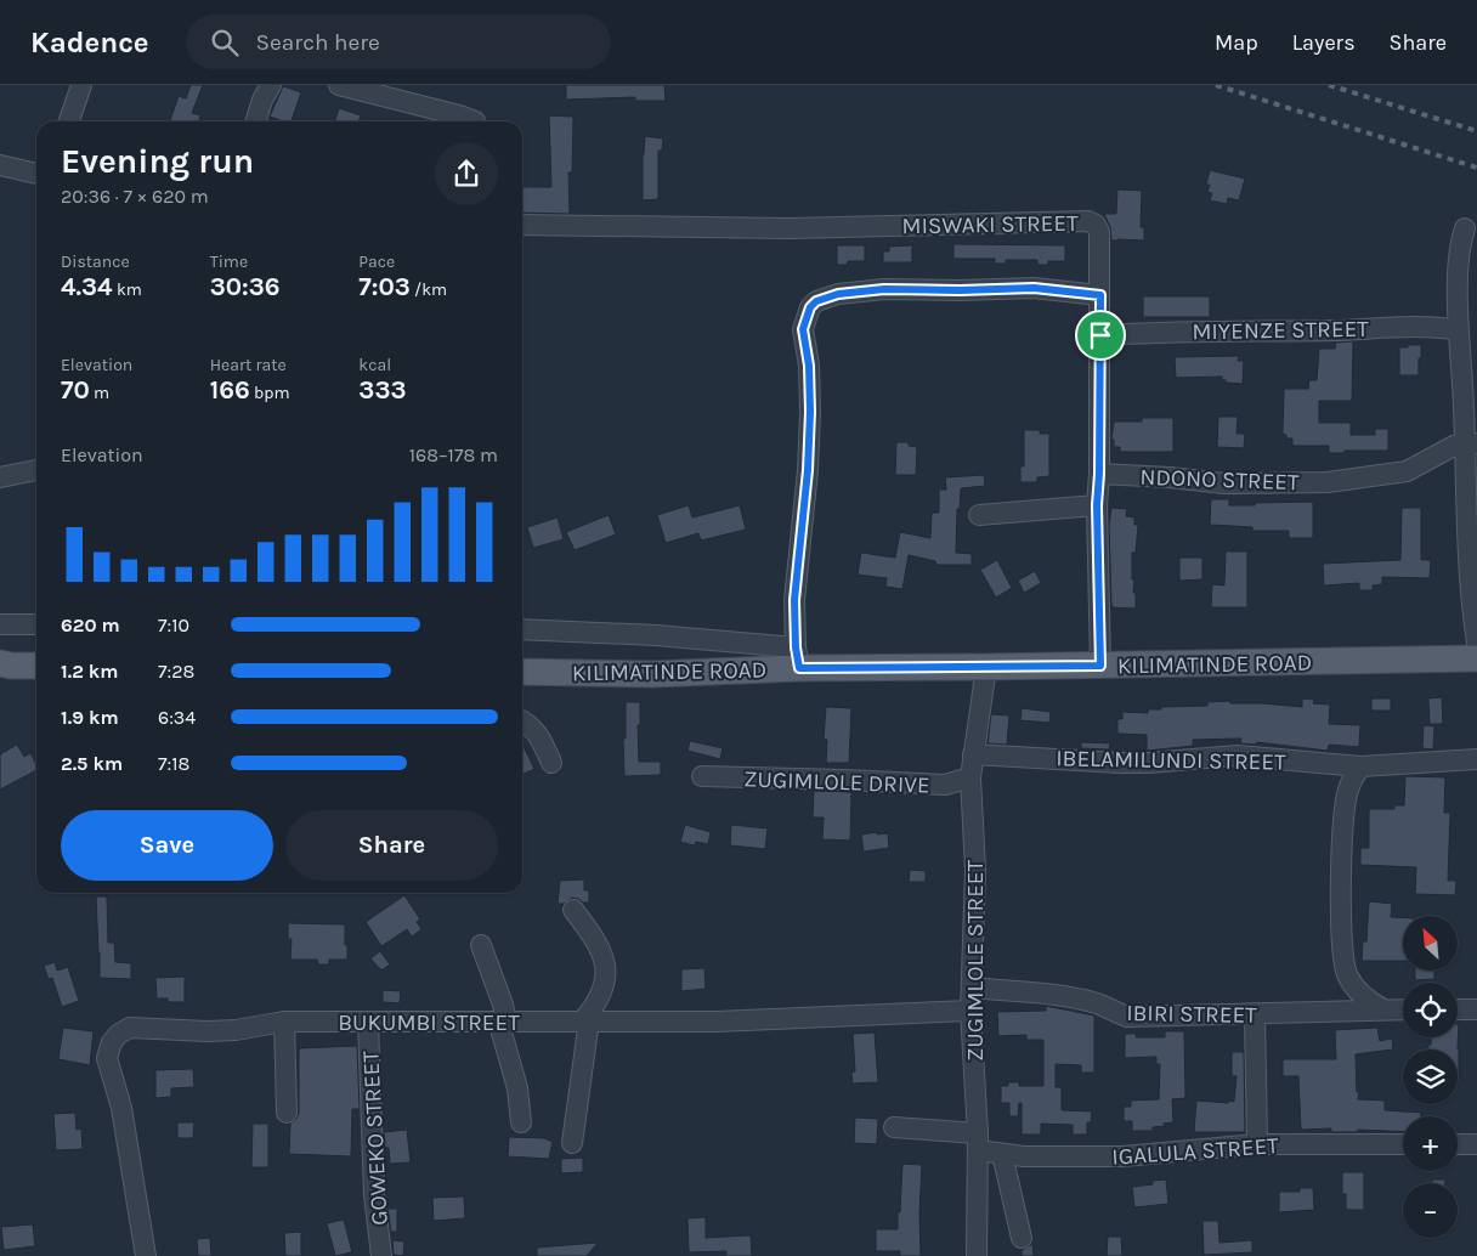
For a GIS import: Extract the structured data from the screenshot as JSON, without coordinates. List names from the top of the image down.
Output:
{
  "streets": {
    "main road": ["KILIMATINDE ROAD"],
    "street": [
      "MISWAKI STREET",
      "MIYENZE STREET",
      "NDONO STREET",
      "IBELAMILUNDI STREET",
      "ZUGIMLOLE DRIVE",
      "ZUGIMLOLE STREET",
      "IBIRI STREET",
      "BUKUMBI STREET",
      "GOWEKO STREET",
      "IGALULA STREET"
    ]
  },
  "crossings": [
    ["MISWAKI STREET", "MIYENZE STREET"],
    ["MISWAKI STREET", "NDONO STREET"],
    ["MISWAKI STREET", "KILIMATINDE ROAD"],
    ["KILIMATINDE ROAD", "ZUGIMLOLE STREET"],
    ["IBELAMILUNDI STREET", "ZUGIMLOLE STREET"],
    ["ZUGIMLOLE DRIVE", "ZUGIMLOLE STREET"],
    ["ZUGIMLOLE STREET", "IBIRI STREET"],
    ["ZUGIMLOLE STREET", "BUKUMBI STREET"],
    ["ZUGIMLOLE STREET", "IGALULA STREET"],
    ["BUKUMBI STREET", "GOWEKO STREET"]
  ],
  "north": "top left",
  "page": {
    "header": "Kadence",
    "search": "Search here",
    "nav": ["Map", "Layers", "Share"],
    "heading": ["Evening run", "20:36 · 7 × 620 m"],
    "stats": [
      ["Distance", "4.34 km"],
      ["Time", "30:36"],
      ["Pace", "7:03 /km"],
      ["Elevation", "70 m"],
      ["Heart rate", "166 bpm"],
      ["kcal", "333"]
    ],
    "chart": ["Elevation", "168–178 m"],
    "list": [
      {
        "name": "620 m",
        "note": "7:10"
      },
      {
        "name": "1.2 km",
        "note": "7:28"
      },
      {
        "name": "1.9 km",
        "note": "6:34"
      },
      {
        "name": "2.5 km",
        "note": "7:18"
      }
    ],
    "buttons": ["Save", "Share"],
    "map_buttons": ["+", "−"]
  }
}
